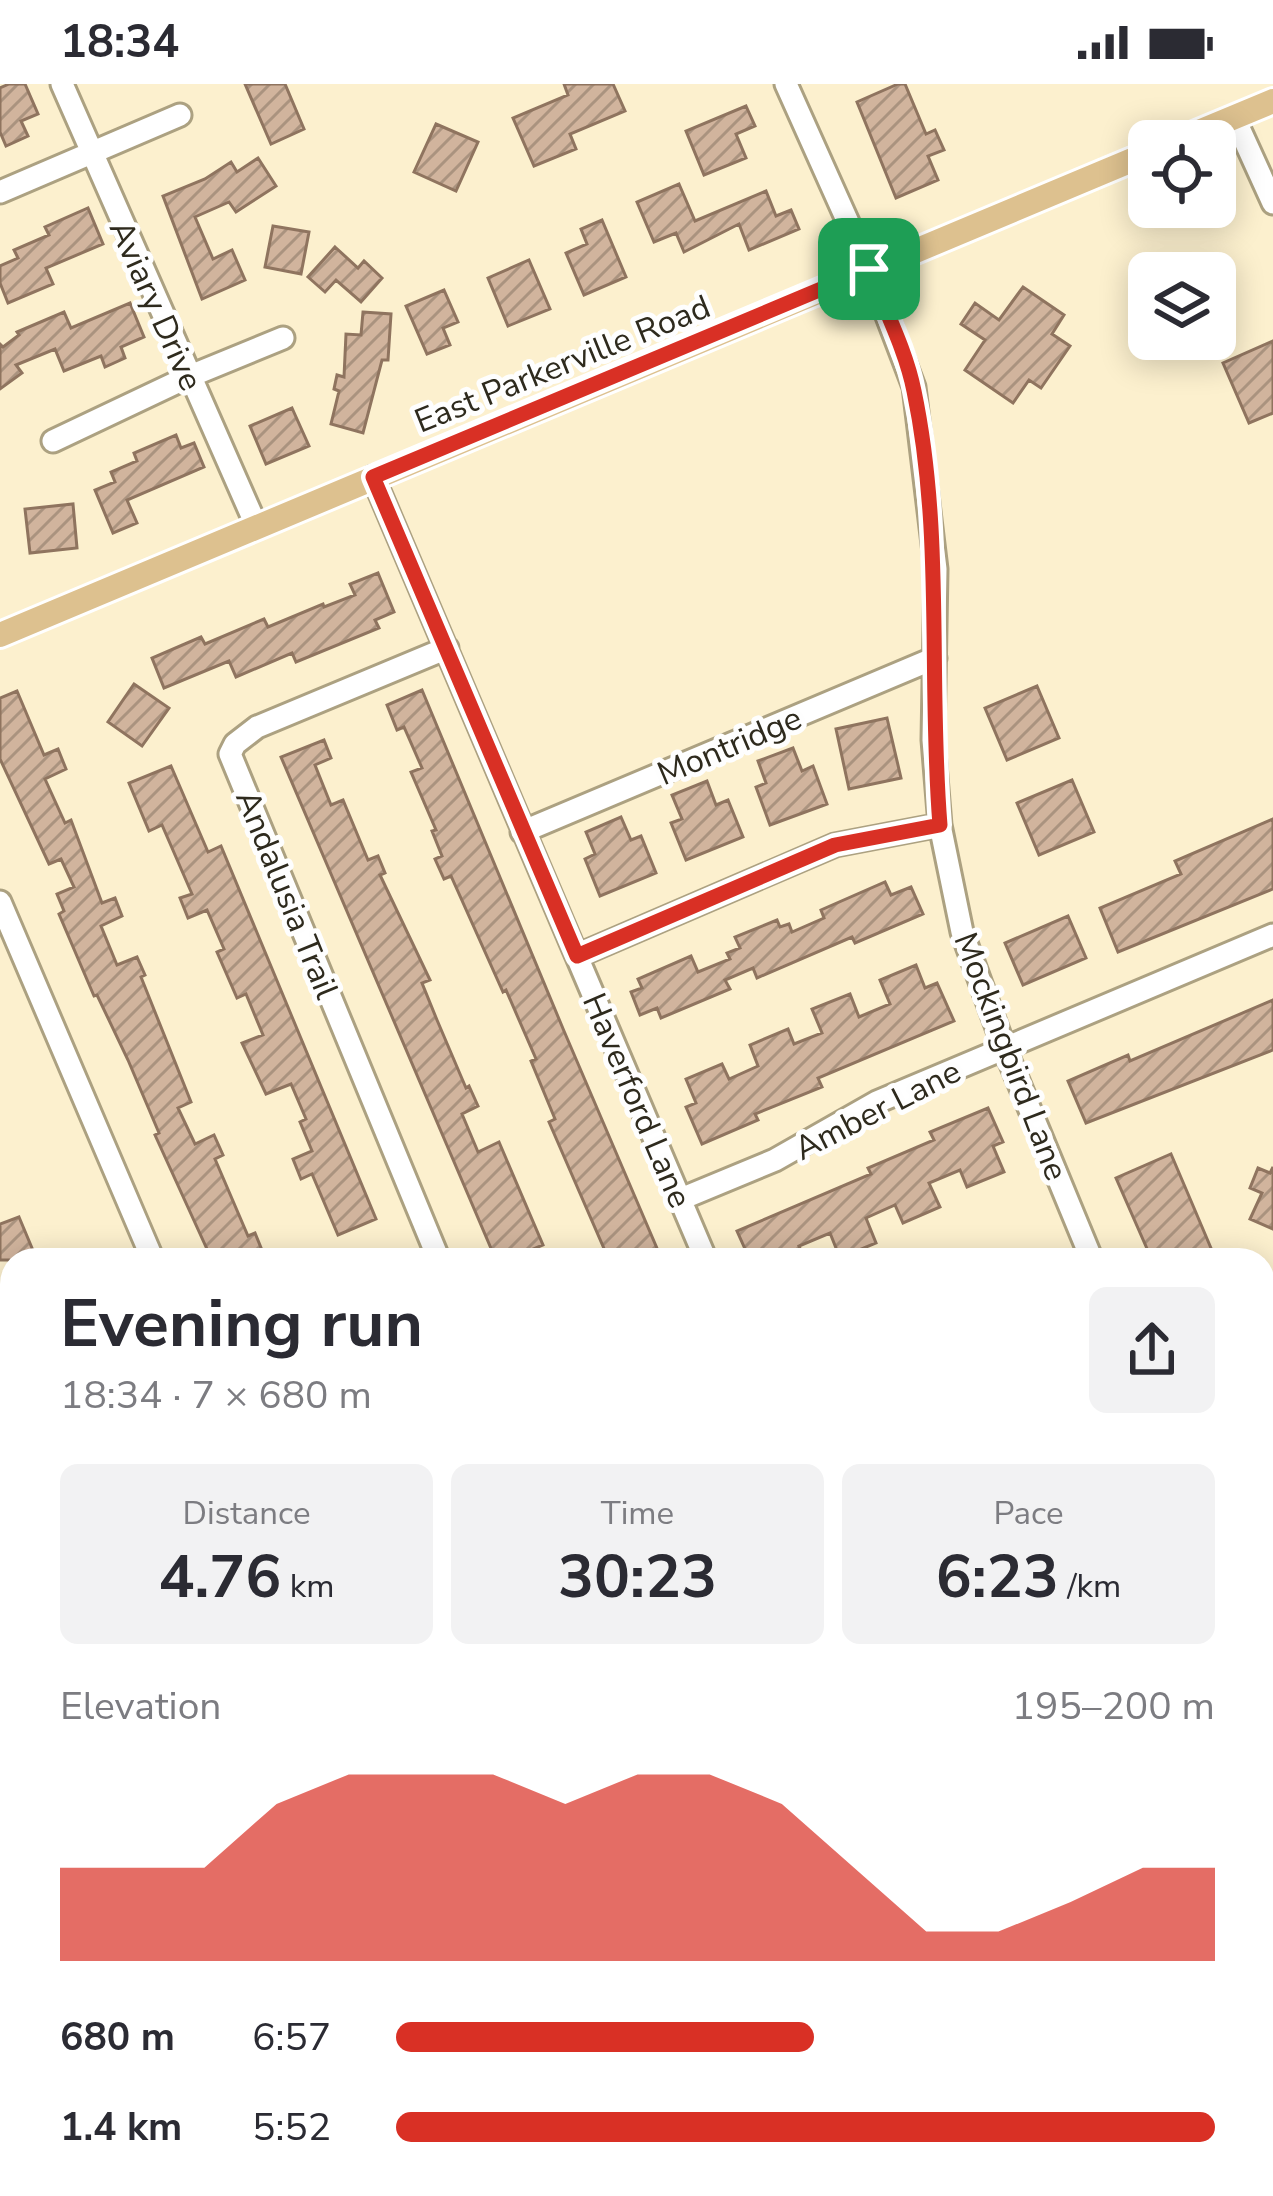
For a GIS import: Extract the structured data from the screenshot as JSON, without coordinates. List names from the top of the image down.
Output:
{
  "streets": {
    "main road": ["East Parkerville Road"],
    "street": [
      "Aviary Drive",
      "Montridge",
      "Andalusia Trail",
      "Mockingbird Lane",
      "Haverford Lane",
      "Amber Lane"
    ]
  },
  "crossings": [
    ["Aviary Drive", "East Parkerville Road"],
    ["East Parkerville Road", "Mockingbird Lane"],
    ["East Parkerville Road", "Haverford Lane"],
    ["Montridge", "Mockingbird Lane"],
    ["Montridge", "Haverford Lane"],
    ["Andalusia Trail", "Haverford Lane"],
    ["Mockingbird Lane", "Amber Lane"],
    ["Haverford Lane", "Amber Lane"]
  ],
  "page": {
    "status": "18:34",
    "heading": ["Evening run", "18:34 · 7 × 680 m"],
    "stats": [
      ["Distance", "4.76 km"],
      ["Time", "30:23"],
      ["Pace", "6:23 /km"]
    ],
    "chart": ["Elevation", "195–200 m"],
    "list": [
      {
        "name": "680 m",
        "note": "6:57"
      },
      {
        "name": "1.4 km",
        "note": "5:52"
      }
    ]
  }
}
